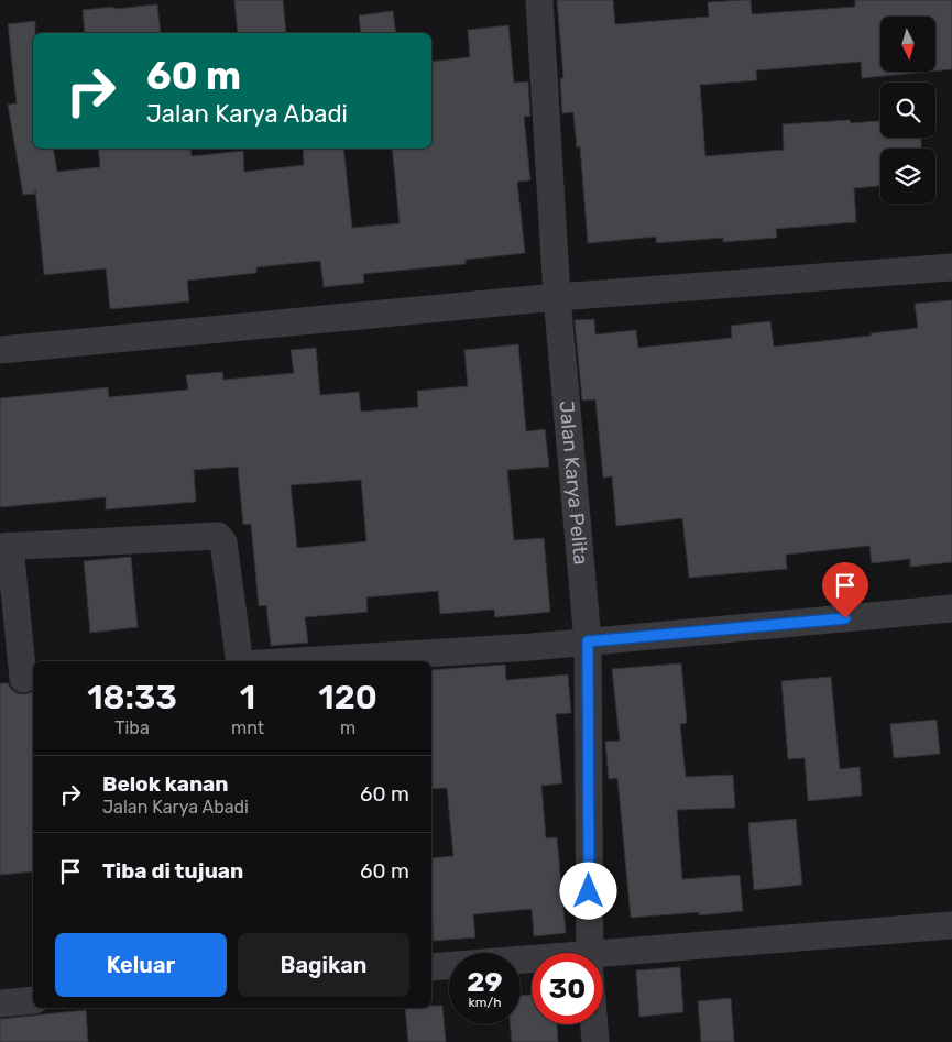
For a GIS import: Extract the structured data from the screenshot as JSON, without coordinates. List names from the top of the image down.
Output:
{
  "streets": {
    "street": ["Jalan Karya Pelita"]
  },
  "north": "bottom",
  "page": {
    "turn": ["60 m", "Jalan Karya Abadi"],
    "eta": [
      "18:33",
      "Tiba",
      "1",
      "mnt",
      "120",
      "m"
    ],
    "list": [
      {
        "name": "Belok kanan",
        "note": "Jalan Karya Abadi",
        "value": "60 m"
      },
      {
        "name": "Tiba di tujuan",
        "value": "60 m"
      }
    ],
    "buttons": ["Keluar", "Bagikan"],
    "speed": "29 km/h",
    "limit": "30"
  }
}
